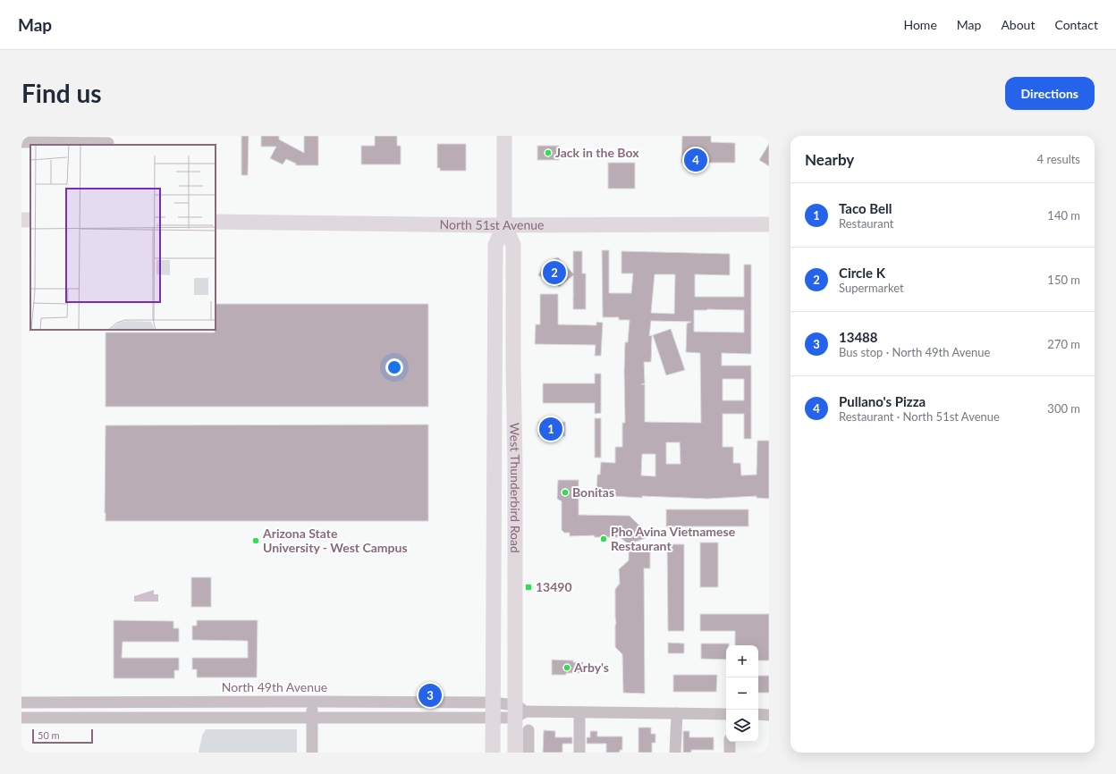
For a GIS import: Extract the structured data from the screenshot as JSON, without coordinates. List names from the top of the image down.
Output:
{
  "streets": {
    "main road": ["North 51st Avenue", "West Thunderbird Road"],
    "street": ["North 49th Avenue"]
  },
  "crossings": [
    ["North 51st Avenue", "West Thunderbird Road"],
    ["West Thunderbird Road", "North 49th Avenue"]
  ],
  "places": {
    "other": [
      "Jack in the Box",
      "Bonitas",
      "Pho Avina Vietnamese Restaurant",
      "Arizona State University - West Campus",
      "Arby's"
    ],
    "transit": ["13490"]
  },
  "scale_bar": "50 m",
  "page": {
    "header": "Map",
    "nav": [
      "Home",
      "Map",
      "About",
      "Contact"
    ],
    "buttons": "Directions",
    "title": "Find us",
    "heading": ["Nearby", "4 results"],
    "pins": [
      "4",
      "2",
      "1",
      "3"
    ],
    "list": [
      {
        "mark": "1",
        "name": "Taco Bell",
        "note": "Restaurant",
        "value": "140 m"
      },
      {
        "mark": "2",
        "name": "Circle K",
        "note": "Supermarket",
        "value": "150 m"
      },
      {
        "mark": "3",
        "name": "13488",
        "note": "Bus stop · North 49th Avenue",
        "value": "270 m"
      },
      {
        "mark": "4",
        "name": "Pullano's Pizza",
        "note": "Restaurant · North 51st Avenue",
        "value": "300 m"
      }
    ],
    "map_buttons": ["+", "−"],
    "scale": "50 m"
  }
}
